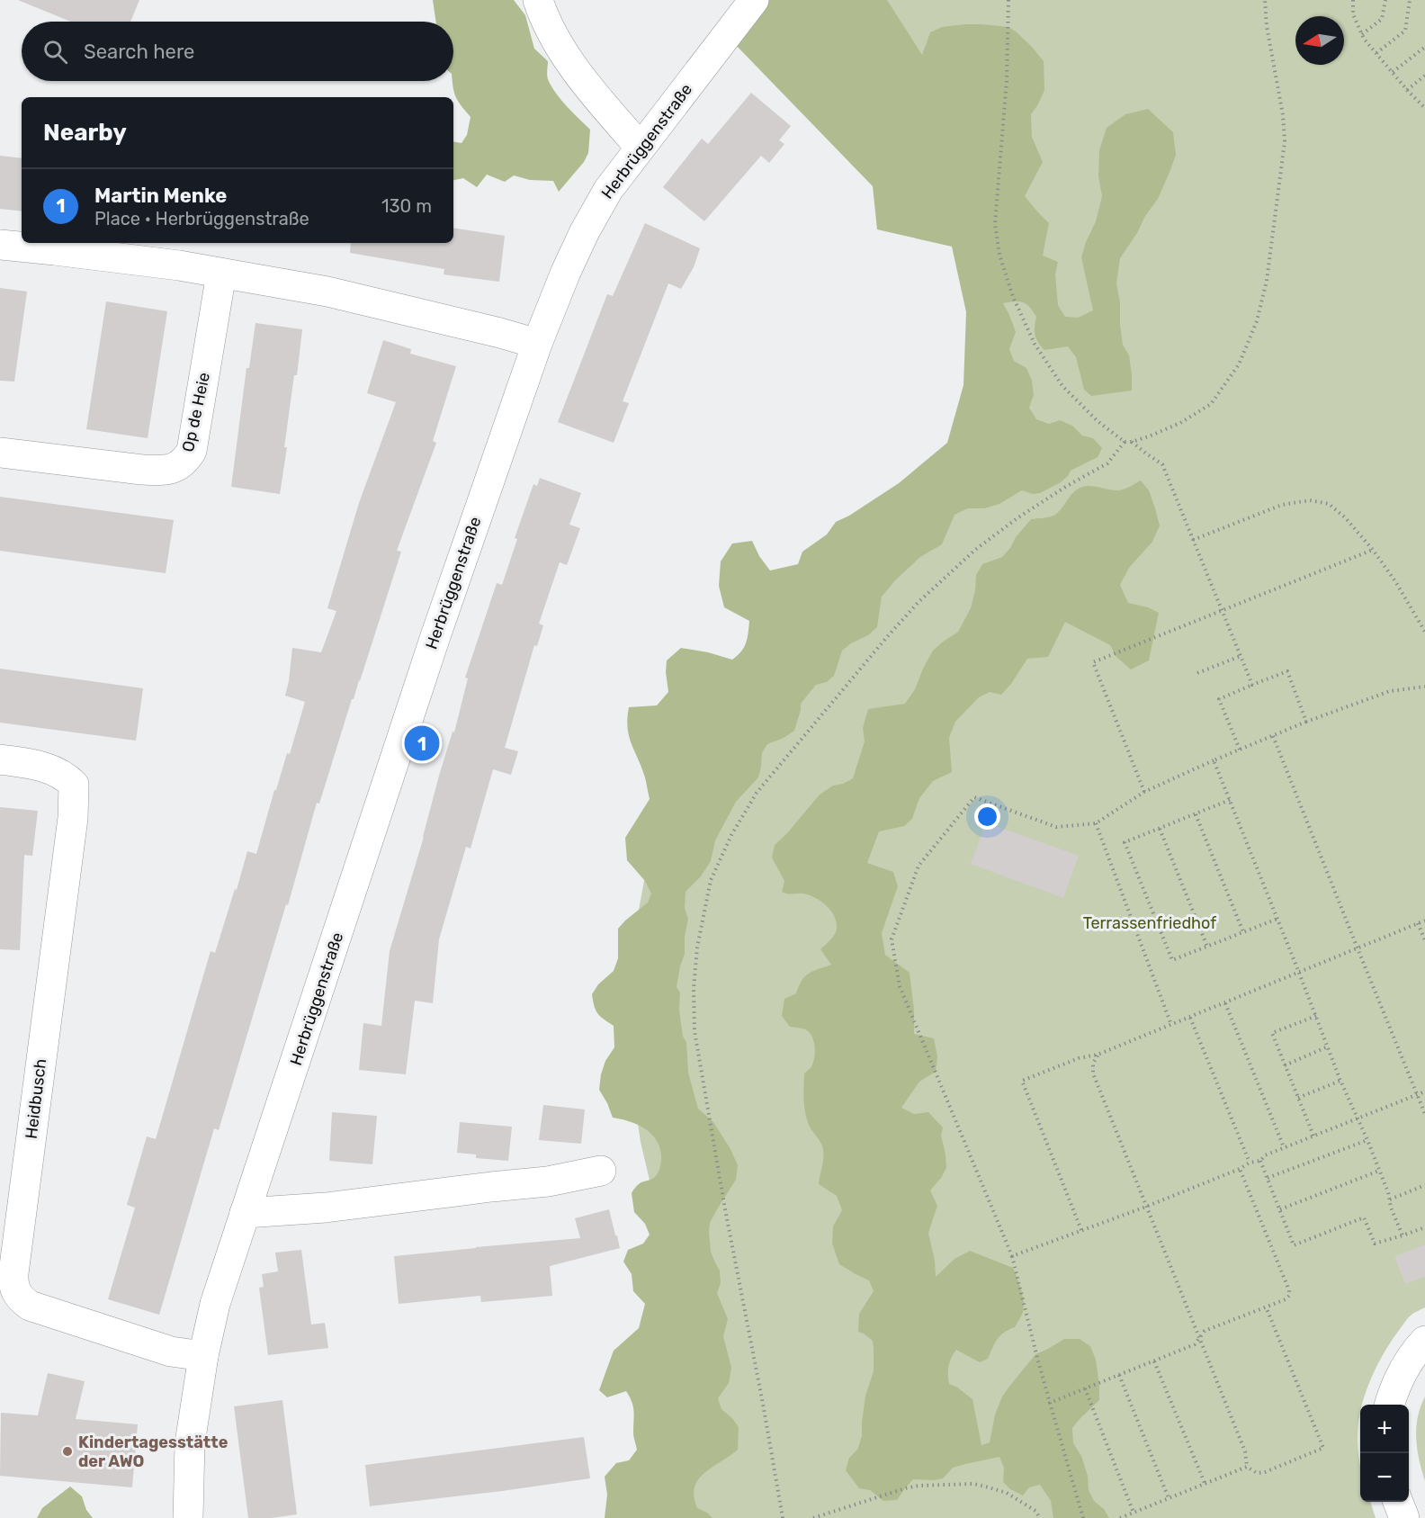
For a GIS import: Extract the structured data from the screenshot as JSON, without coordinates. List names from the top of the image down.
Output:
{
  "streets": {
    "street": ["Herbrüggenstraße", "Op de Heie", "Heidbusch"]
  },
  "crossings": [
    ["Herbrüggenstraße", "Heidbusch"]
  ],
  "parks": ["Terrassenfriedhof"],
  "places": ["Kindertagesstätte der AWO"],
  "north": "left",
  "page": {
    "search": "Search here",
    "heading": "Nearby",
    "list": [
      {
        "mark": "1",
        "name": "Martin Menke",
        "note": "Place · Herbrüggenstraße",
        "value": "130 m"
      }
    ],
    "pins": "1",
    "map_buttons": ["+", "−"]
  }
}
